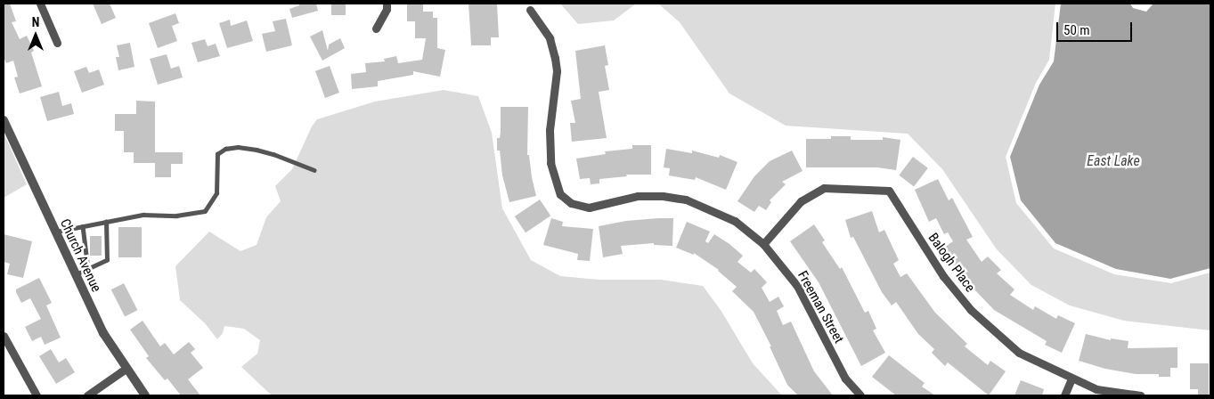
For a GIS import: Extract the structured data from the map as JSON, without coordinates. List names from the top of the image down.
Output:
{
  "streets": {
    "street": ["Church Avenue", "Balogh Place", "Freeman Street"]
  },
  "crossings": [
    ["Balogh Place", "Freeman Street"]
  ],
  "water": ["East Lake"],
  "scale_bar": "50 m",
  "north": "top"
}
